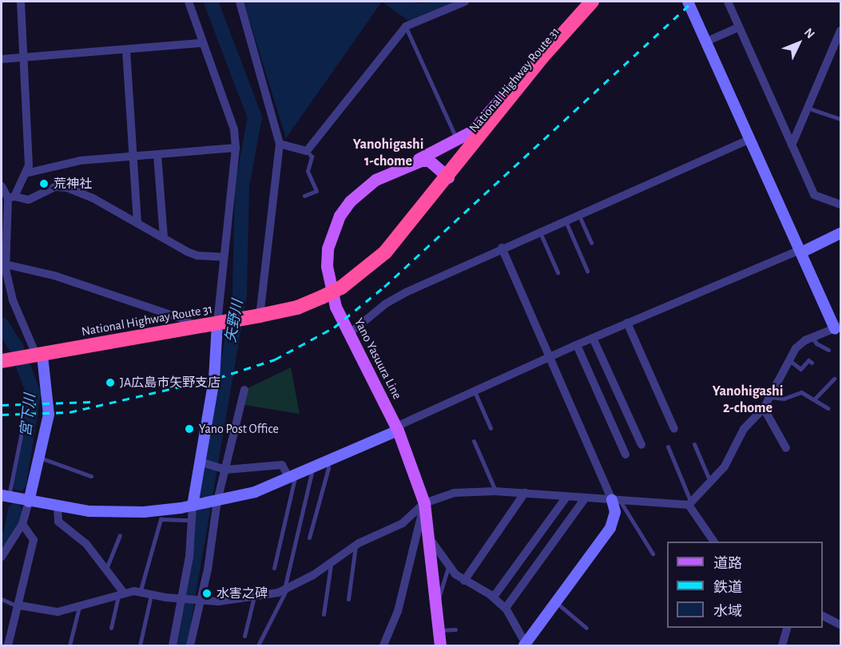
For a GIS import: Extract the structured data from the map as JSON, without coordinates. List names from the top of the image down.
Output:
{
  "streets": {
    "highway": ["National Highway Route 31"],
    "main road": ["Yano Yasuura Line"]
  },
  "crossings": [
    ["National Highway Route 31", "Yano Yasuura Line"]
  ],
  "districts": ["Yanohigashi 1-chome", "Yanohigashi 2-chome"],
  "water": ["矢野川", "宮下川"],
  "places": [
    "荒神社",
    "JA広島市矢野支店",
    "Yano Post Office",
    "水害之碑"
  ],
  "legend": ["道路", "鉄道", "水域"],
  "north": "top right"
}
